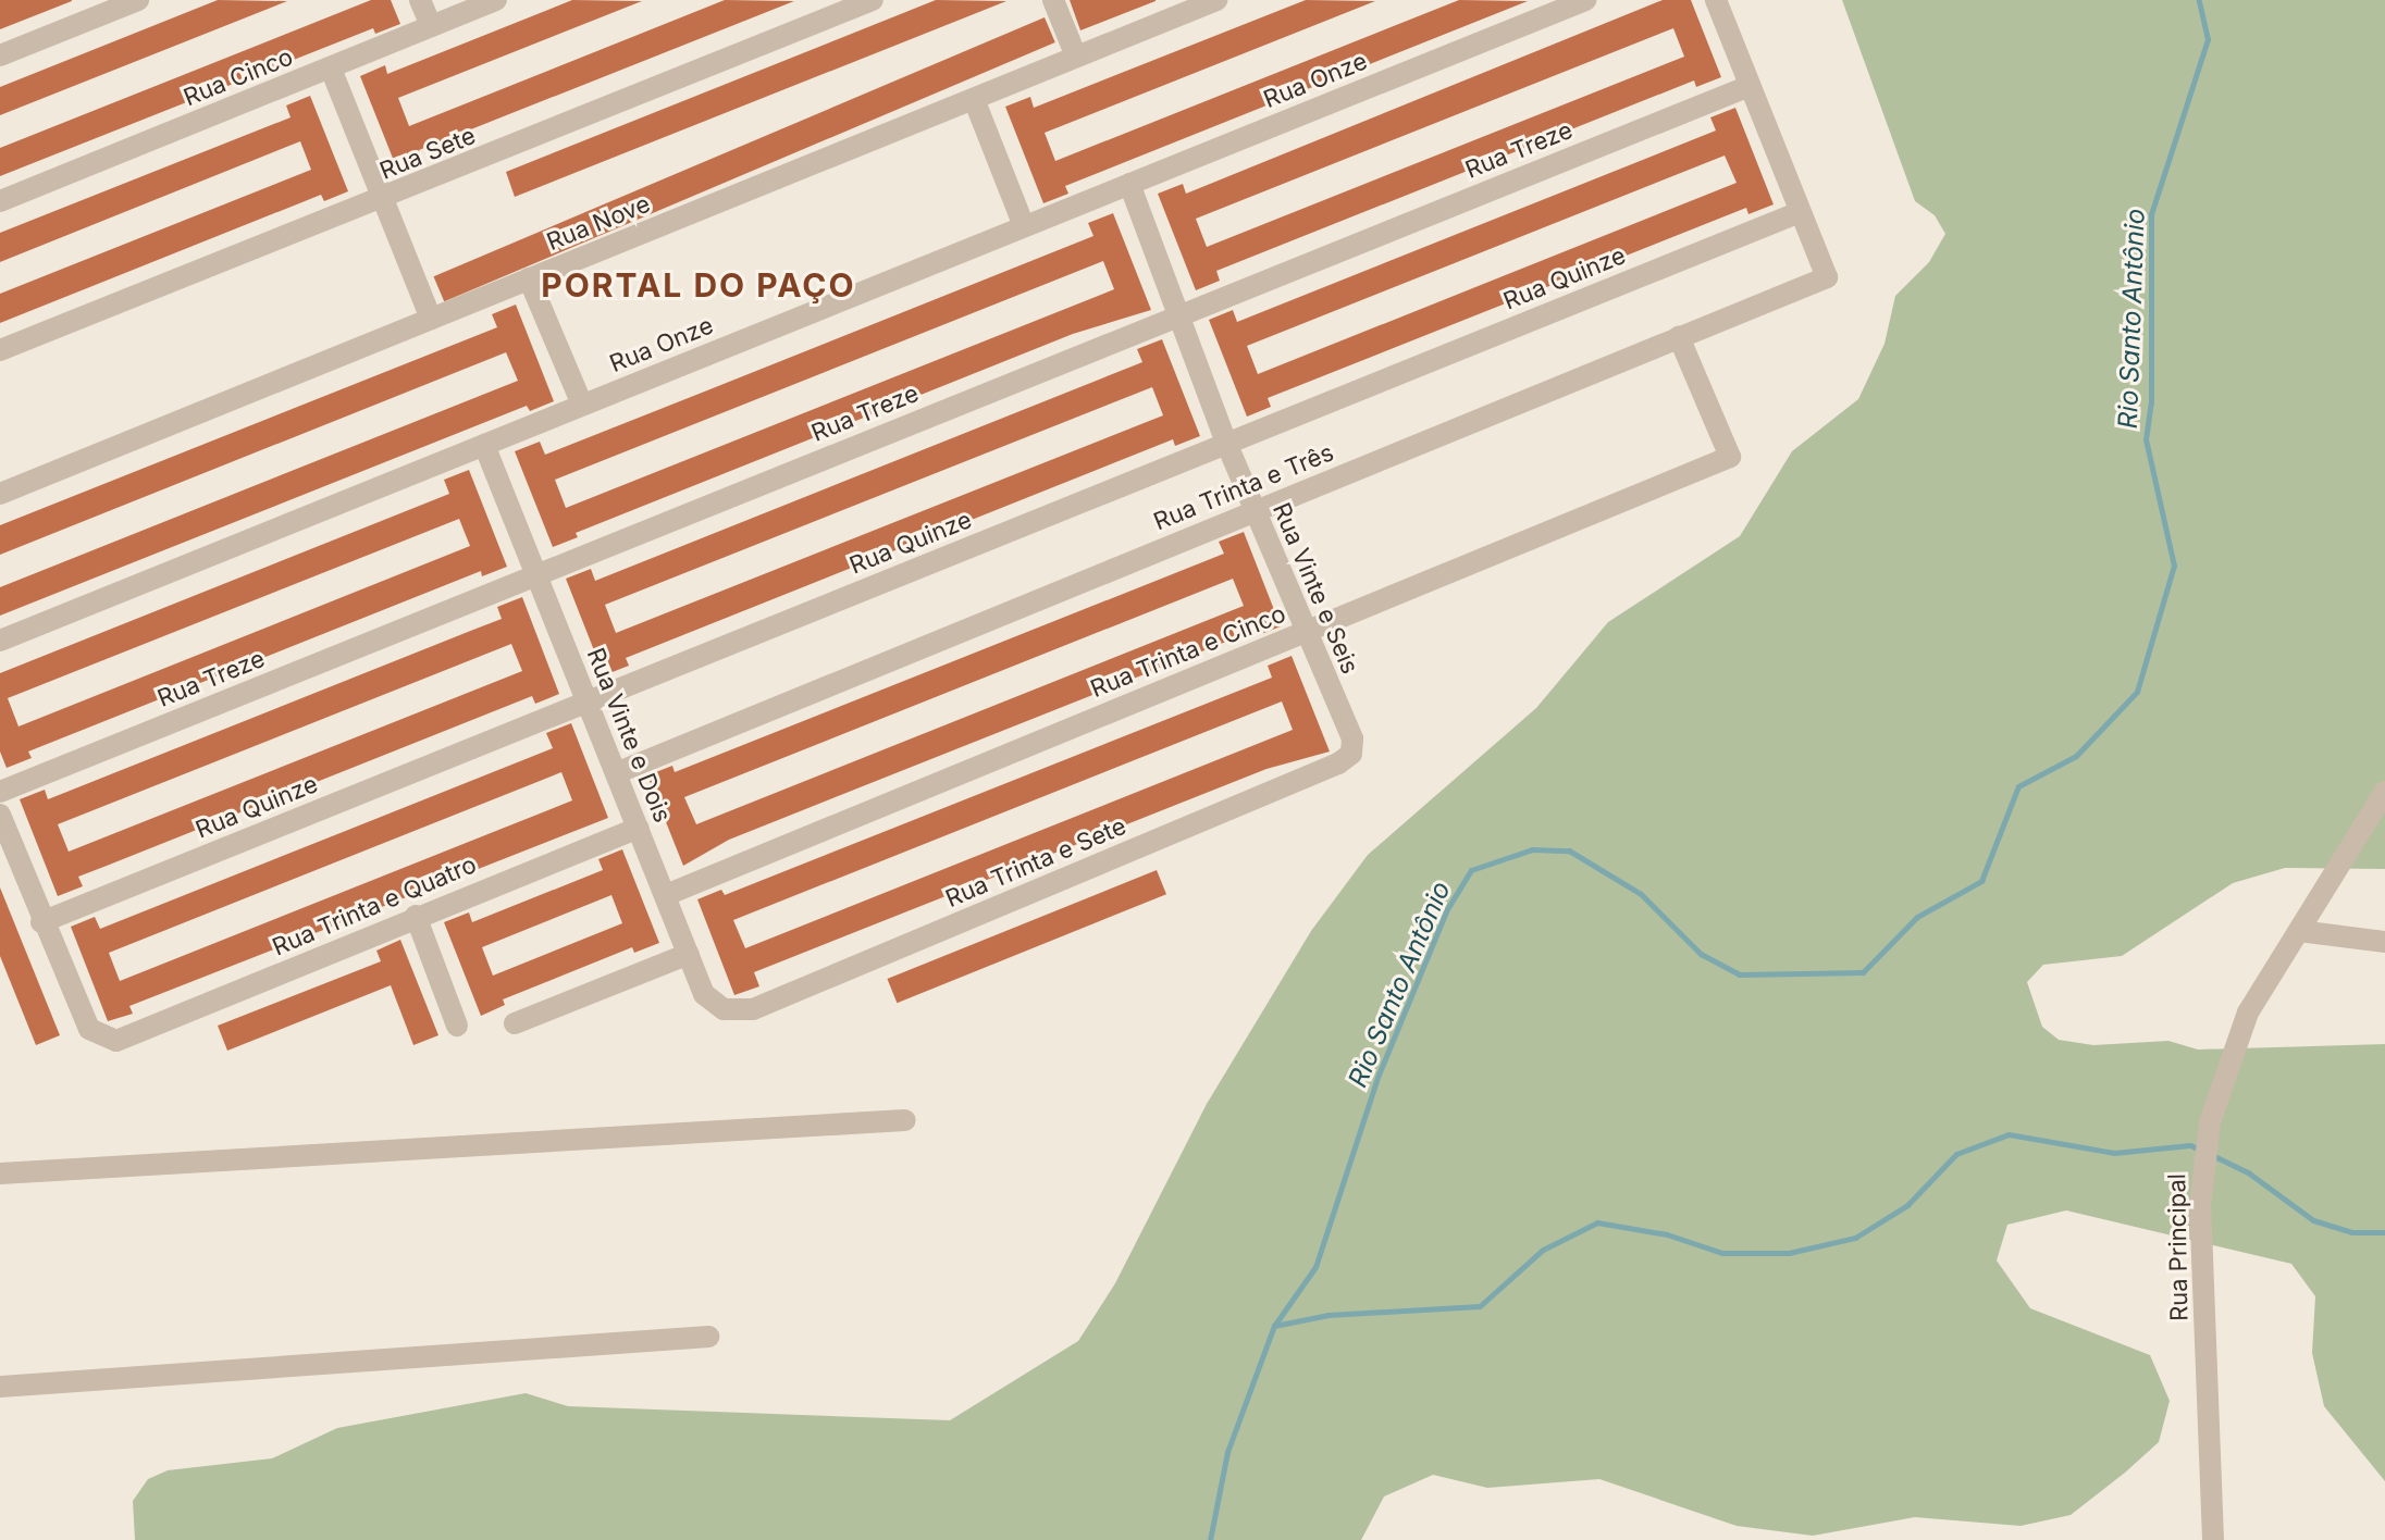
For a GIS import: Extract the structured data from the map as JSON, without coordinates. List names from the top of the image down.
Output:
{
  "streets": {
    "street": [
      "Rua Cinco",
      "Rua Onze",
      "Rua Treze",
      "Rua Sete",
      "Rua Nove",
      "Rua Quinze",
      "Rua Trinta e Três",
      "Rua Vinte e Seis",
      "Rua Trinta e Cinco",
      "Rua Vinte e Dois",
      "Rua Trinta e Sete",
      "Rua Trinta e Quatro",
      "Rua Principal"
    ]
  },
  "crossings": [
    ["Rua Onze", "Rua Vinte e Seis"],
    ["Rua Onze", "Rua Vinte e Dois"],
    ["Rua Treze", "Rua Vinte e Seis"],
    ["Rua Treze", "Rua Vinte e Dois"],
    ["Rua Quinze", "Rua Trinta e Três"],
    ["Rua Quinze", "Rua Vinte e Seis"],
    ["Rua Quinze", "Rua Vinte e Dois"],
    ["Rua Quinze", "Rua Trinta e Quatro"],
    ["Rua Trinta e Três", "Rua Vinte e Seis"],
    ["Rua Trinta e Três", "Rua Trinta e Cinco"],
    ["Rua Trinta e Três", "Rua Vinte e Dois"],
    ["Rua Vinte e Seis", "Rua Trinta e Cinco"],
    ["Rua Vinte e Seis", "Rua Trinta e Sete"],
    ["Rua Trinta e Cinco", "Rua Vinte e Dois"],
    ["Rua Vinte e Dois", "Rua Trinta e Sete"],
    ["Rua Vinte e Dois", "Rua Trinta e Quatro"]
  ],
  "districts": ["PORTAL DO PAÇO"],
  "water": ["Rio Santo Antônio"]
}
